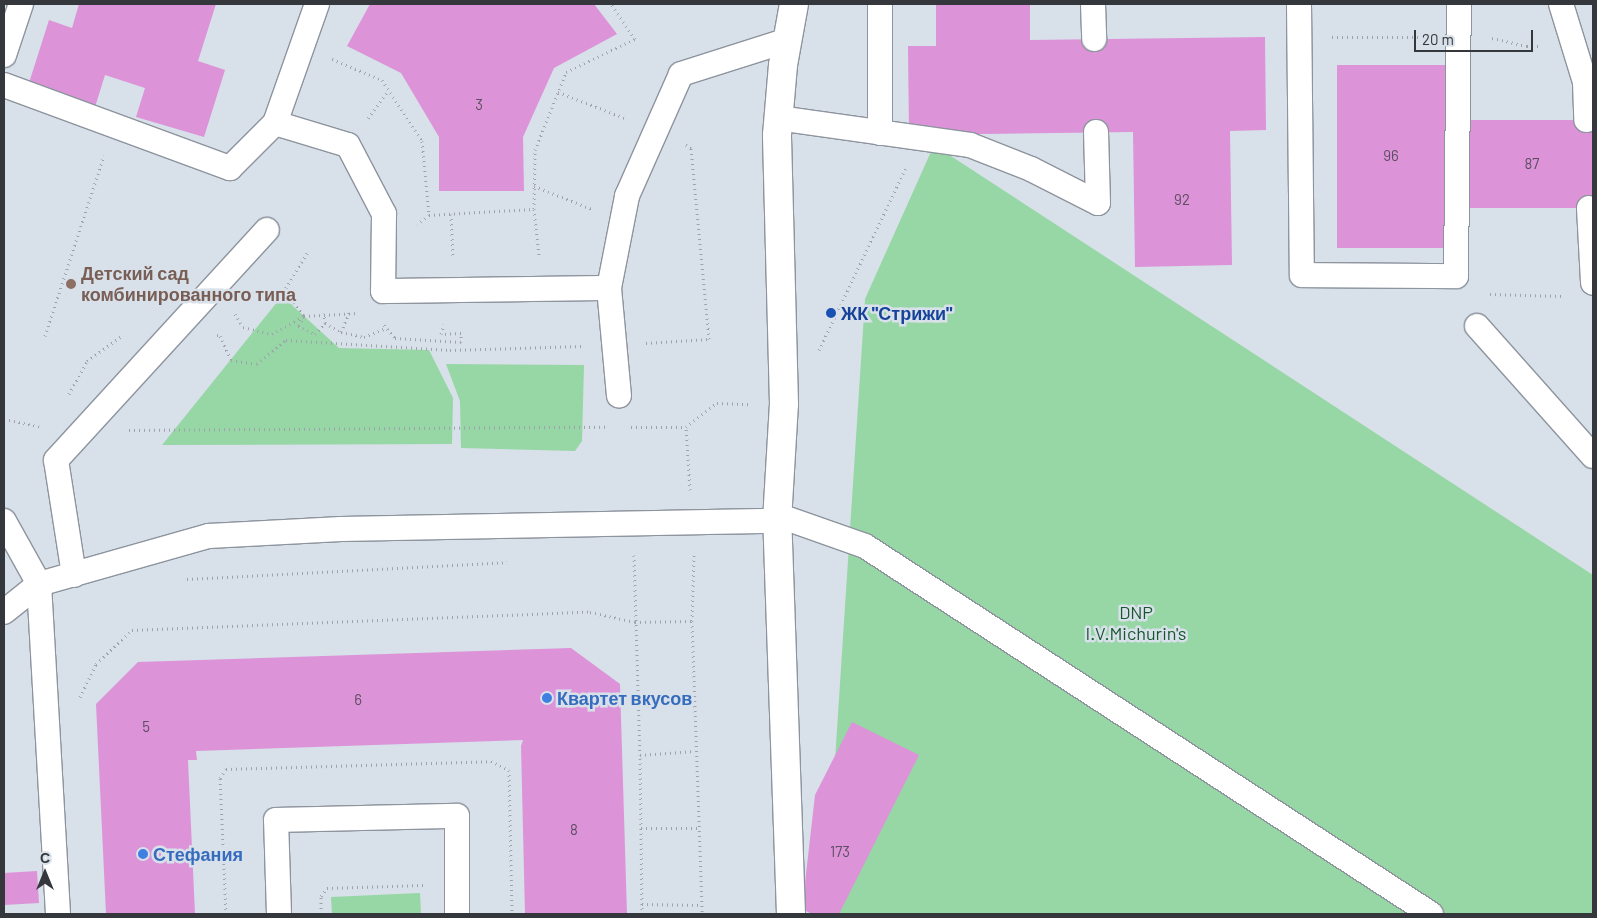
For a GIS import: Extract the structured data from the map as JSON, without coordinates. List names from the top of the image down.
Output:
{
  "parks": ["DNP I.V.Michurin's"],
  "places": [
    "Детский сад комбинированного типа",
    "ЖК \"Стрижи\"",
    "Квартет вкусов",
    "Стефания"
  ],
  "house_numbers": [
    "3",
    "96",
    "87",
    "92",
    "6",
    "5",
    "8",
    "173"
  ],
  "scale_bar": "20 m",
  "north": "top"
}
